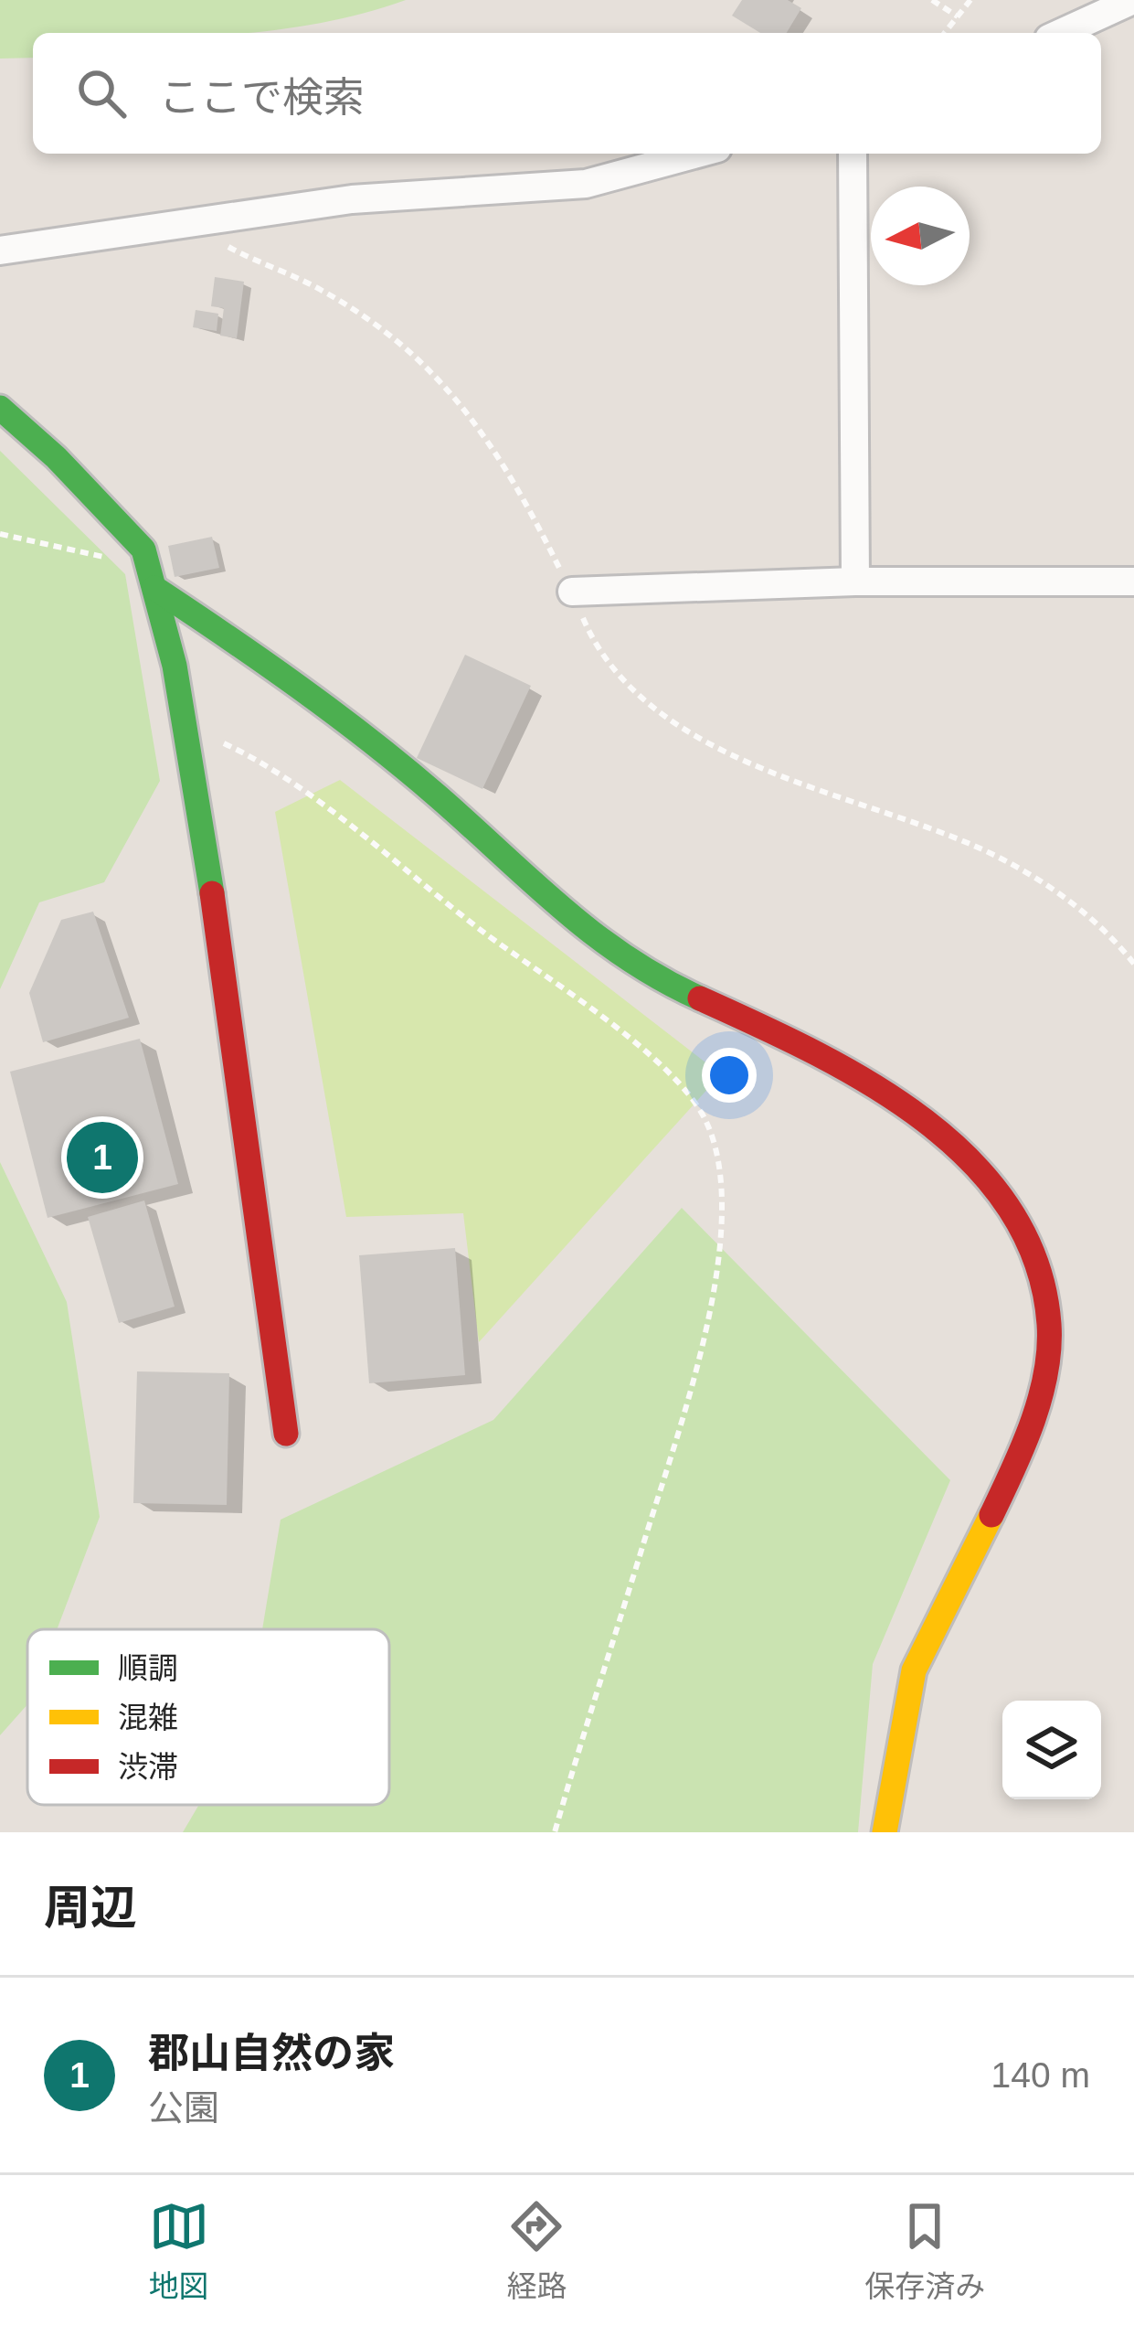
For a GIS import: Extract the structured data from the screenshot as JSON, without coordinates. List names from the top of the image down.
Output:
{
  "legend": ["順調", "混雑", "渋滞"],
  "north": "left",
  "page": {
    "search": "ここで検索",
    "pins": "1",
    "heading": "周辺",
    "list": [
      {
        "mark": "1",
        "name": "郡山自然の家",
        "note": "公園",
        "value": "140 m"
      }
    ],
    "nav": ["地図", "経路", "保存済み"]
  }
}
